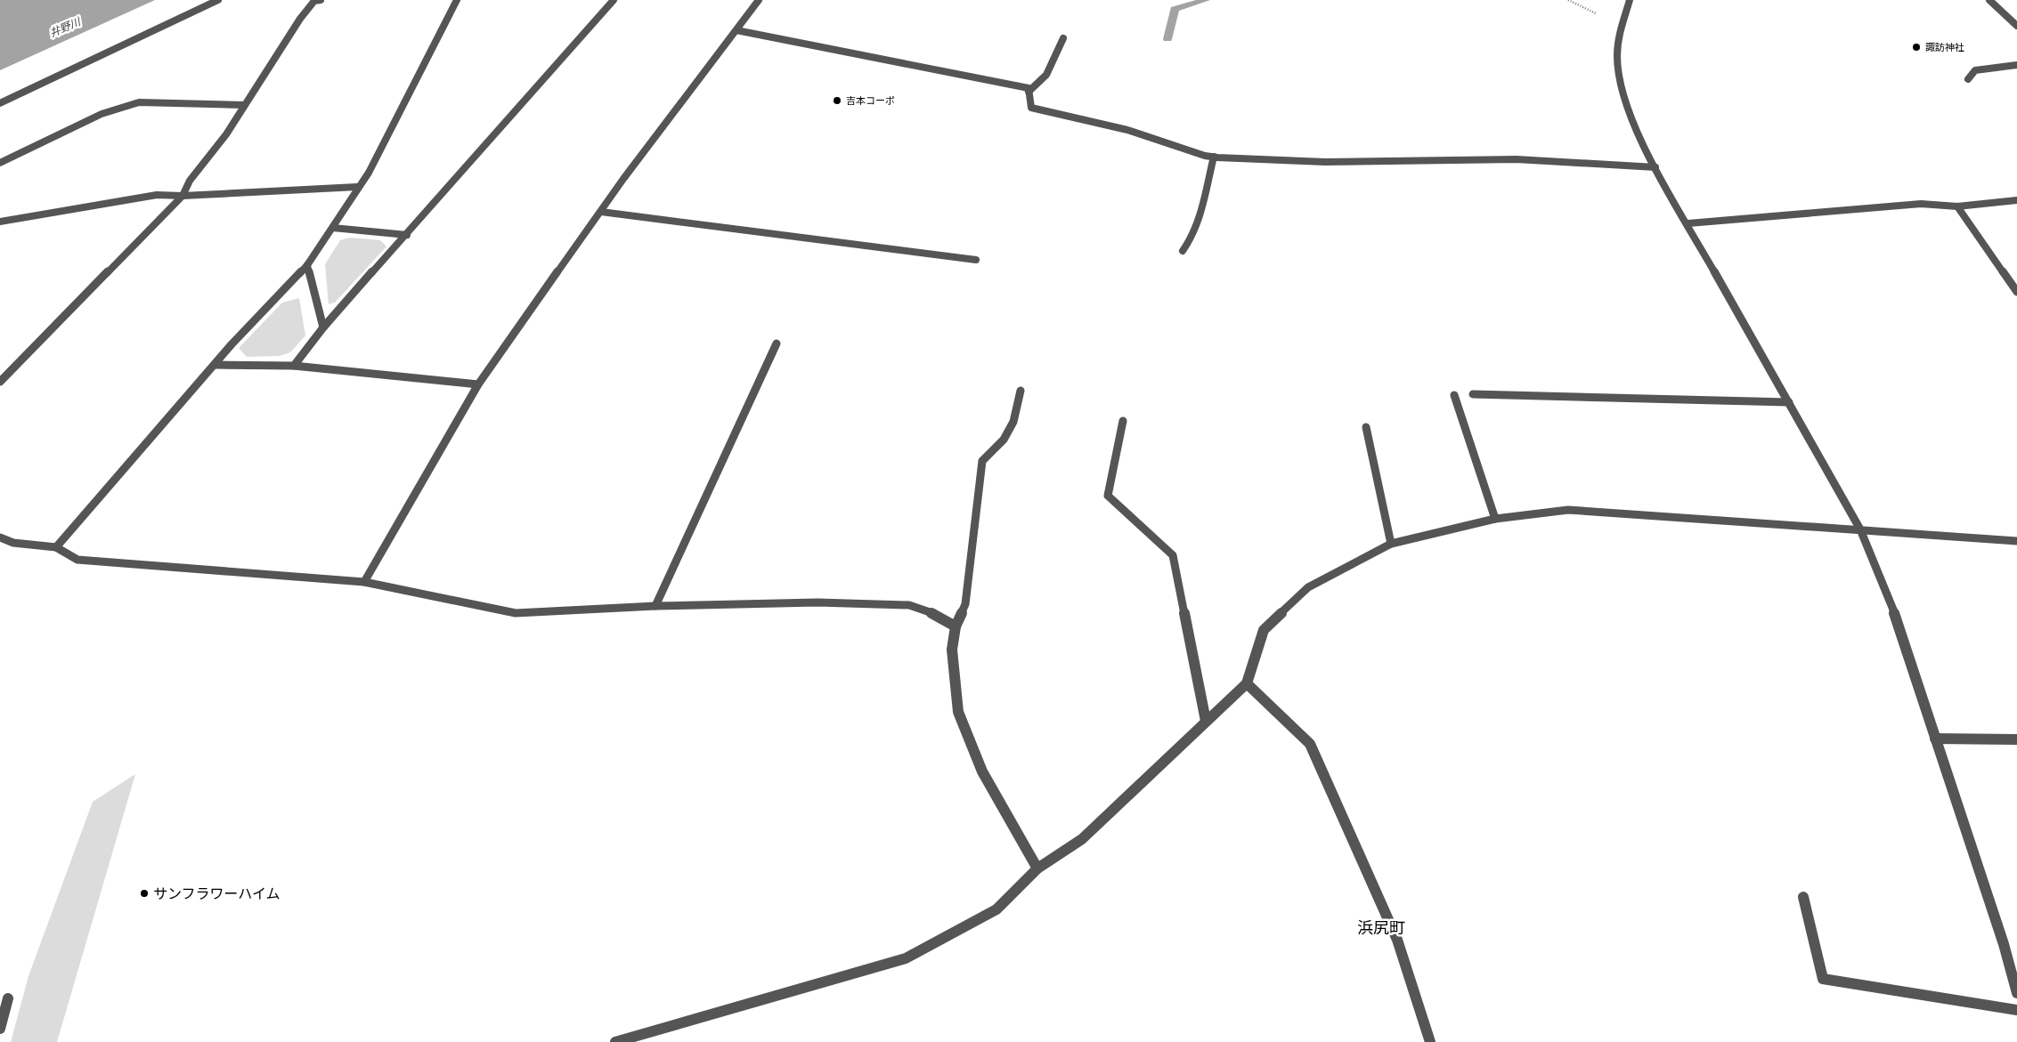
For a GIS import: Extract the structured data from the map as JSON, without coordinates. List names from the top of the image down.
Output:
{
  "districts": ["浜尻町"],
  "water": ["井野川"],
  "places": ["諏訪神社", "吉本コーポ", "サンフラワーハイム"]
}
